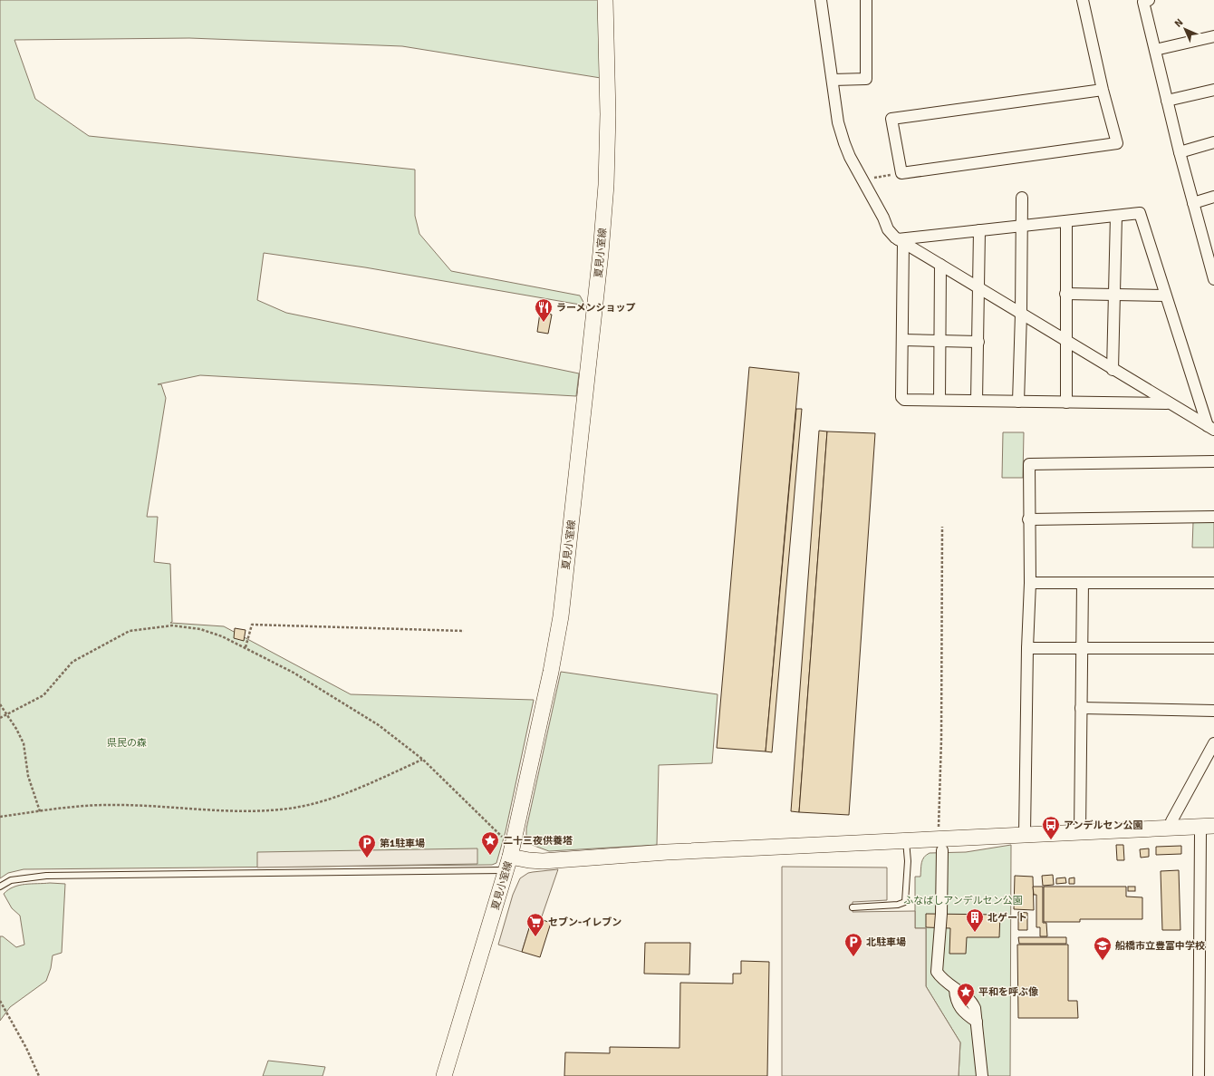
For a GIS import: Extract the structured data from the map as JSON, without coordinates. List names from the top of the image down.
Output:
{
  "streets": {
    "main road": ["夏見小室線"]
  },
  "parks": ["県民の森", "ふなばしアンデルセン公園"],
  "places": {
    "restaurant": ["ラーメンショップ"],
    "bus stop": ["アンデルセン公園"],
    "place": ["二十三夜供養塔", "平和を呼ぶ像"],
    "parking": ["第1駐車場", "北駐車場"],
    "building": ["北ゲート"],
    "supermarket": ["セブン-イレブン"],
    "school or university": ["船橋市立豊富中学校"]
  },
  "north": "top left"
}
